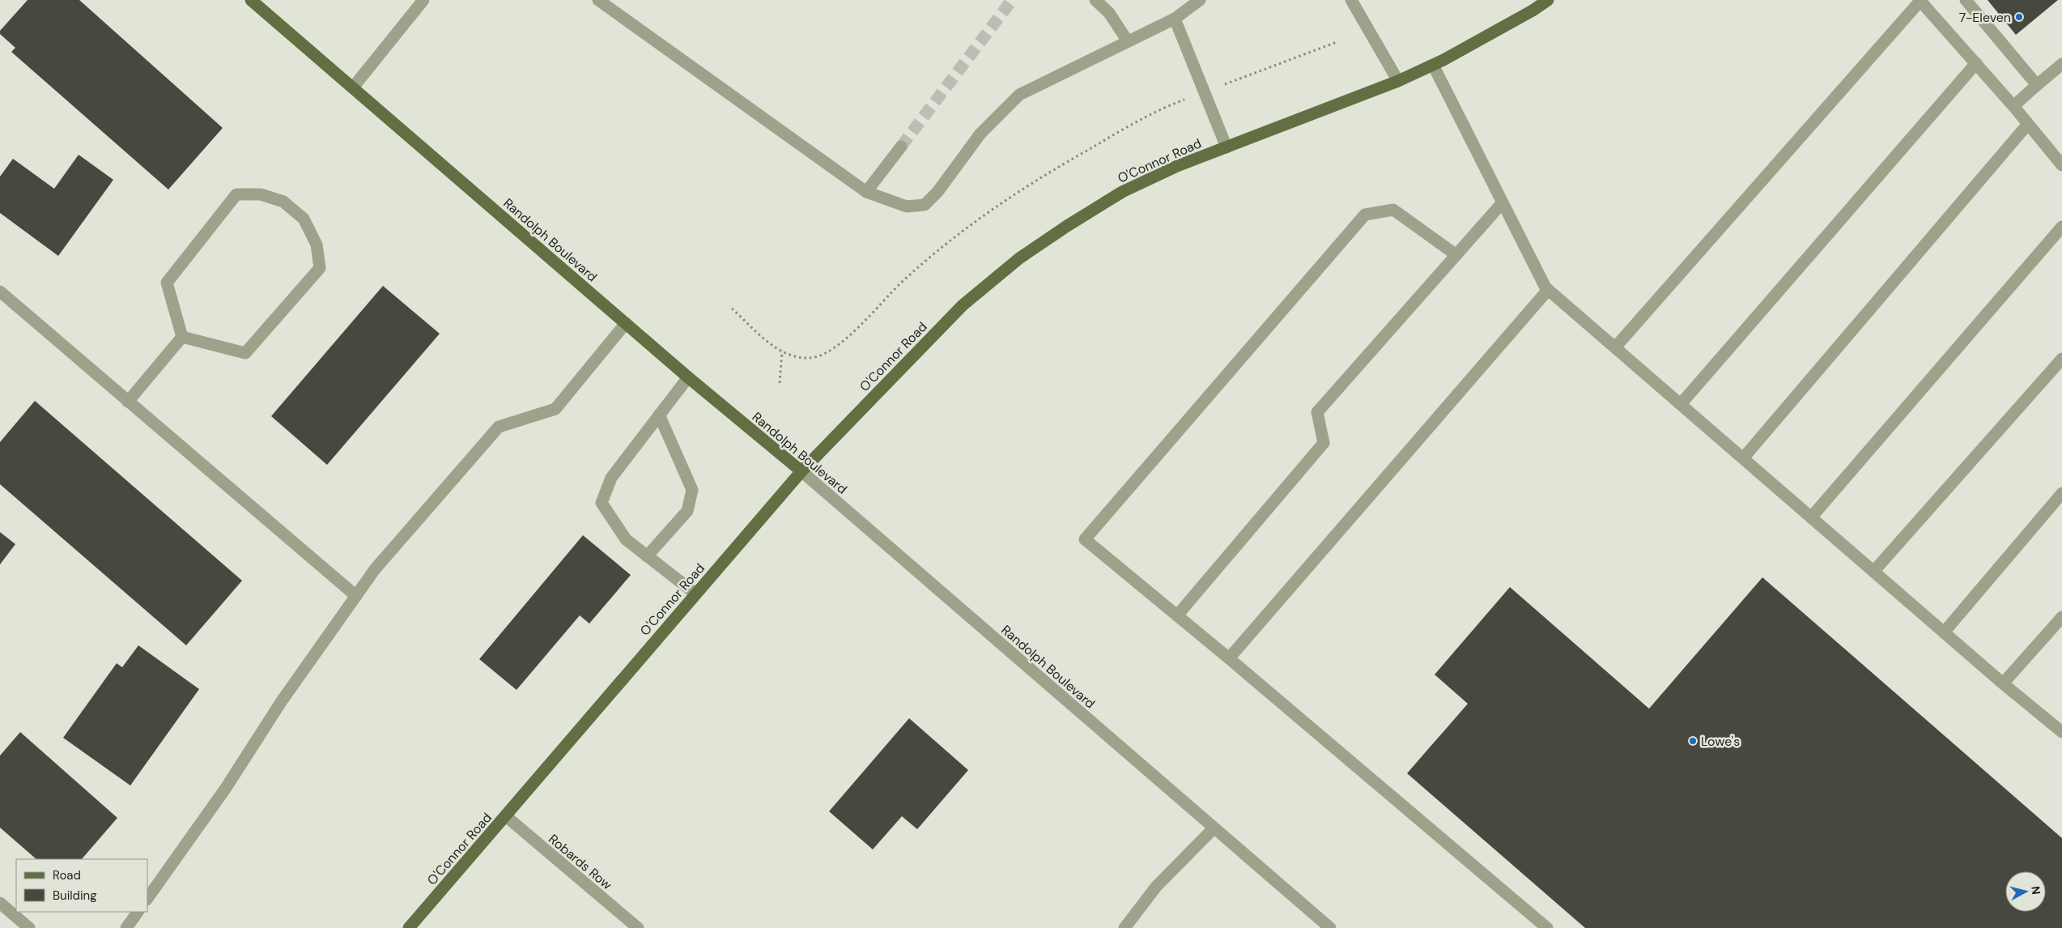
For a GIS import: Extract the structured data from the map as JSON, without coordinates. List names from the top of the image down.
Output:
{
  "streets": {
    "main road": ["O'Connor Road", "Randolph Boulevard"],
    "street": ["Robards Row"]
  },
  "crossings": [
    ["O'Connor Road", "Randolph Boulevard"],
    ["O'Connor Road", "Robards Row"]
  ],
  "places": ["7-Eleven", "Lowe's"],
  "legend": ["Road", "Building"],
  "north": "right"
}
